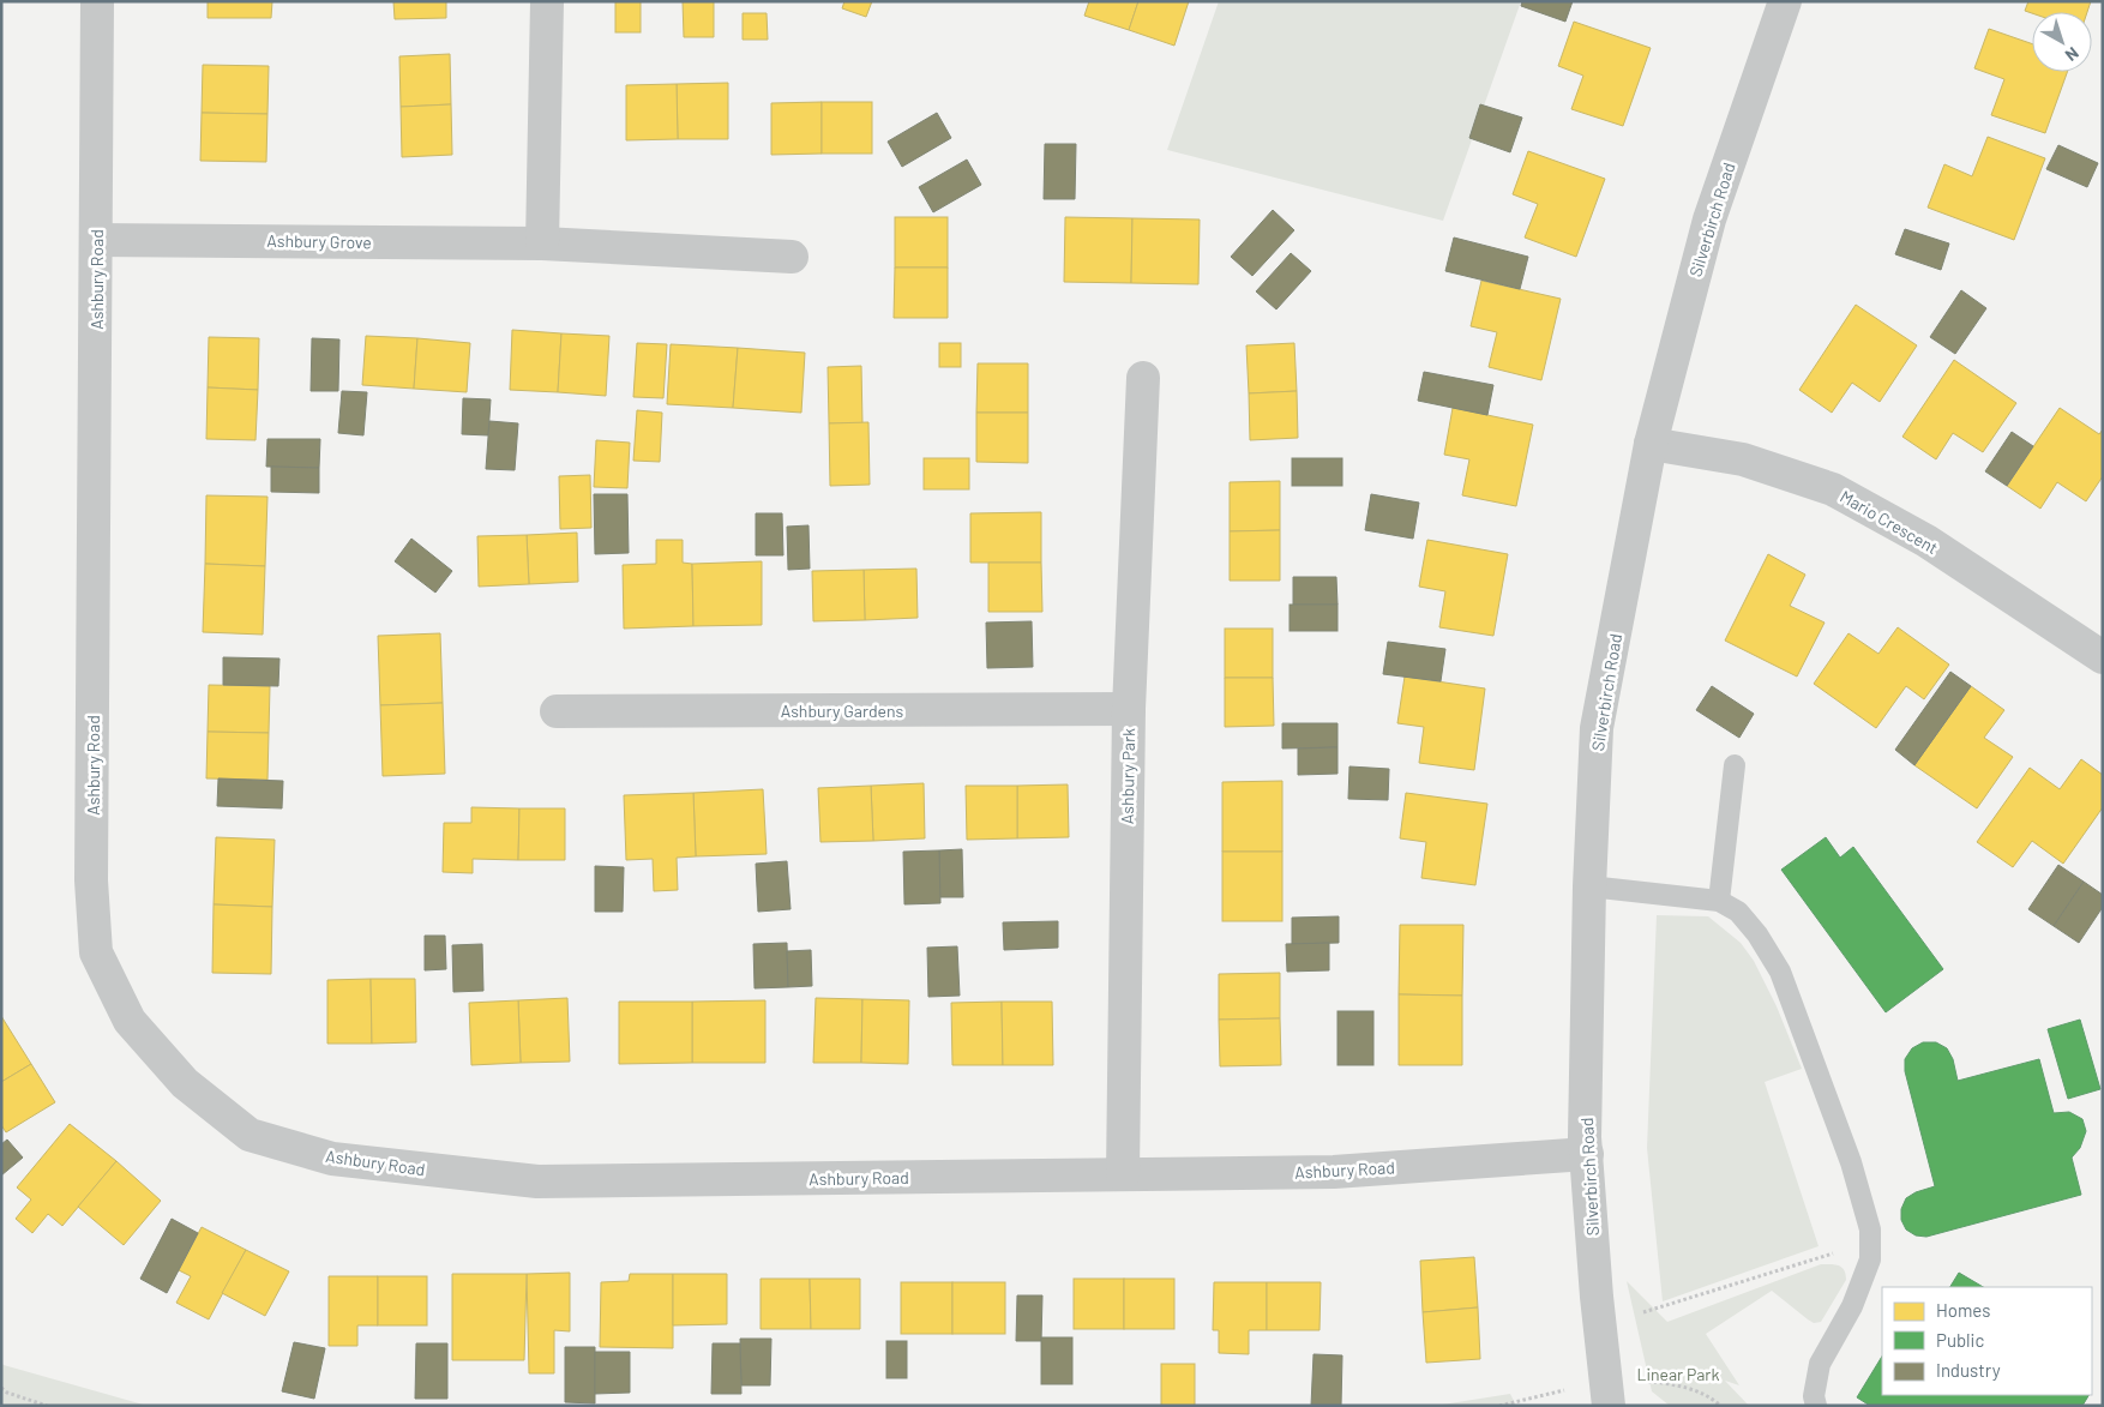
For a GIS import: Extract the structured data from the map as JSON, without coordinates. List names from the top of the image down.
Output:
{
  "streets": {
    "street": [
      "Silverbirch Road",
      "Ashbury Grove",
      "Ashbury Road",
      "Mario Crescent",
      "Ashbury Gardens",
      "Ashbury Park"
    ]
  },
  "crossings": [
    ["Silverbirch Road", "Ashbury Road"],
    ["Silverbirch Road", "Mario Crescent"],
    ["Ashbury Grove", "Ashbury Road"],
    ["Ashbury Road", "Ashbury Park"],
    ["Ashbury Gardens", "Ashbury Park"]
  ],
  "parks": ["Linear Park"],
  "legend": ["Homes", "Public", "Industry"],
  "north": "bottom right"
}
